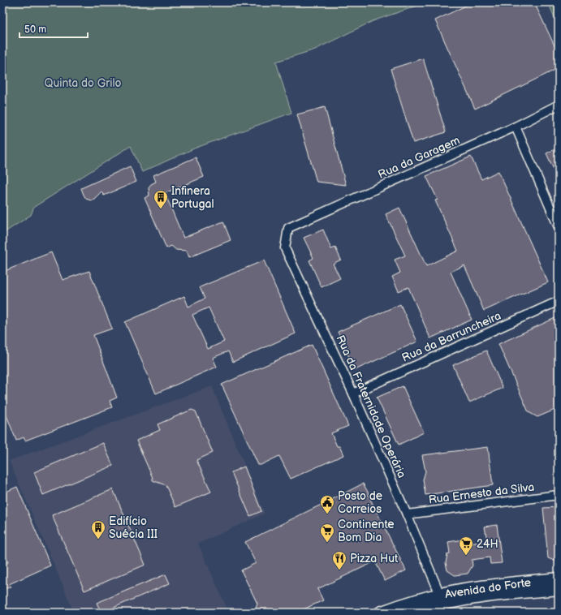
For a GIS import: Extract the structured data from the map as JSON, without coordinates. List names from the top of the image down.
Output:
{
  "streets": {
    "street": [
      "Rua da Garagem",
      "Rua da Barruncheira",
      "Rua da Fraternidade Operária",
      "Rua Ernesto da Silva",
      "Avenida do Forte"
    ]
  },
  "crossings": [
    ["Rua da Garagem", "Rua da Fraternidade Operária"],
    ["Rua da Barruncheira", "Rua da Fraternidade Operária"],
    ["Rua da Fraternidade Operária", "Rua Ernesto da Silva"],
    ["Rua da Fraternidade Operária", "Avenida do Forte"]
  ],
  "parks": ["Quinta do Grilo"],
  "places": {
    "building": ["Infinera Portugal", "Edifício Suécia III"],
    "public building": ["Posto de Correios"],
    "supermarket": ["Continente Bom Dia", "24H"],
    "restaurant": ["Pizza Hut"]
  },
  "scale_bar": "50 m"
}
